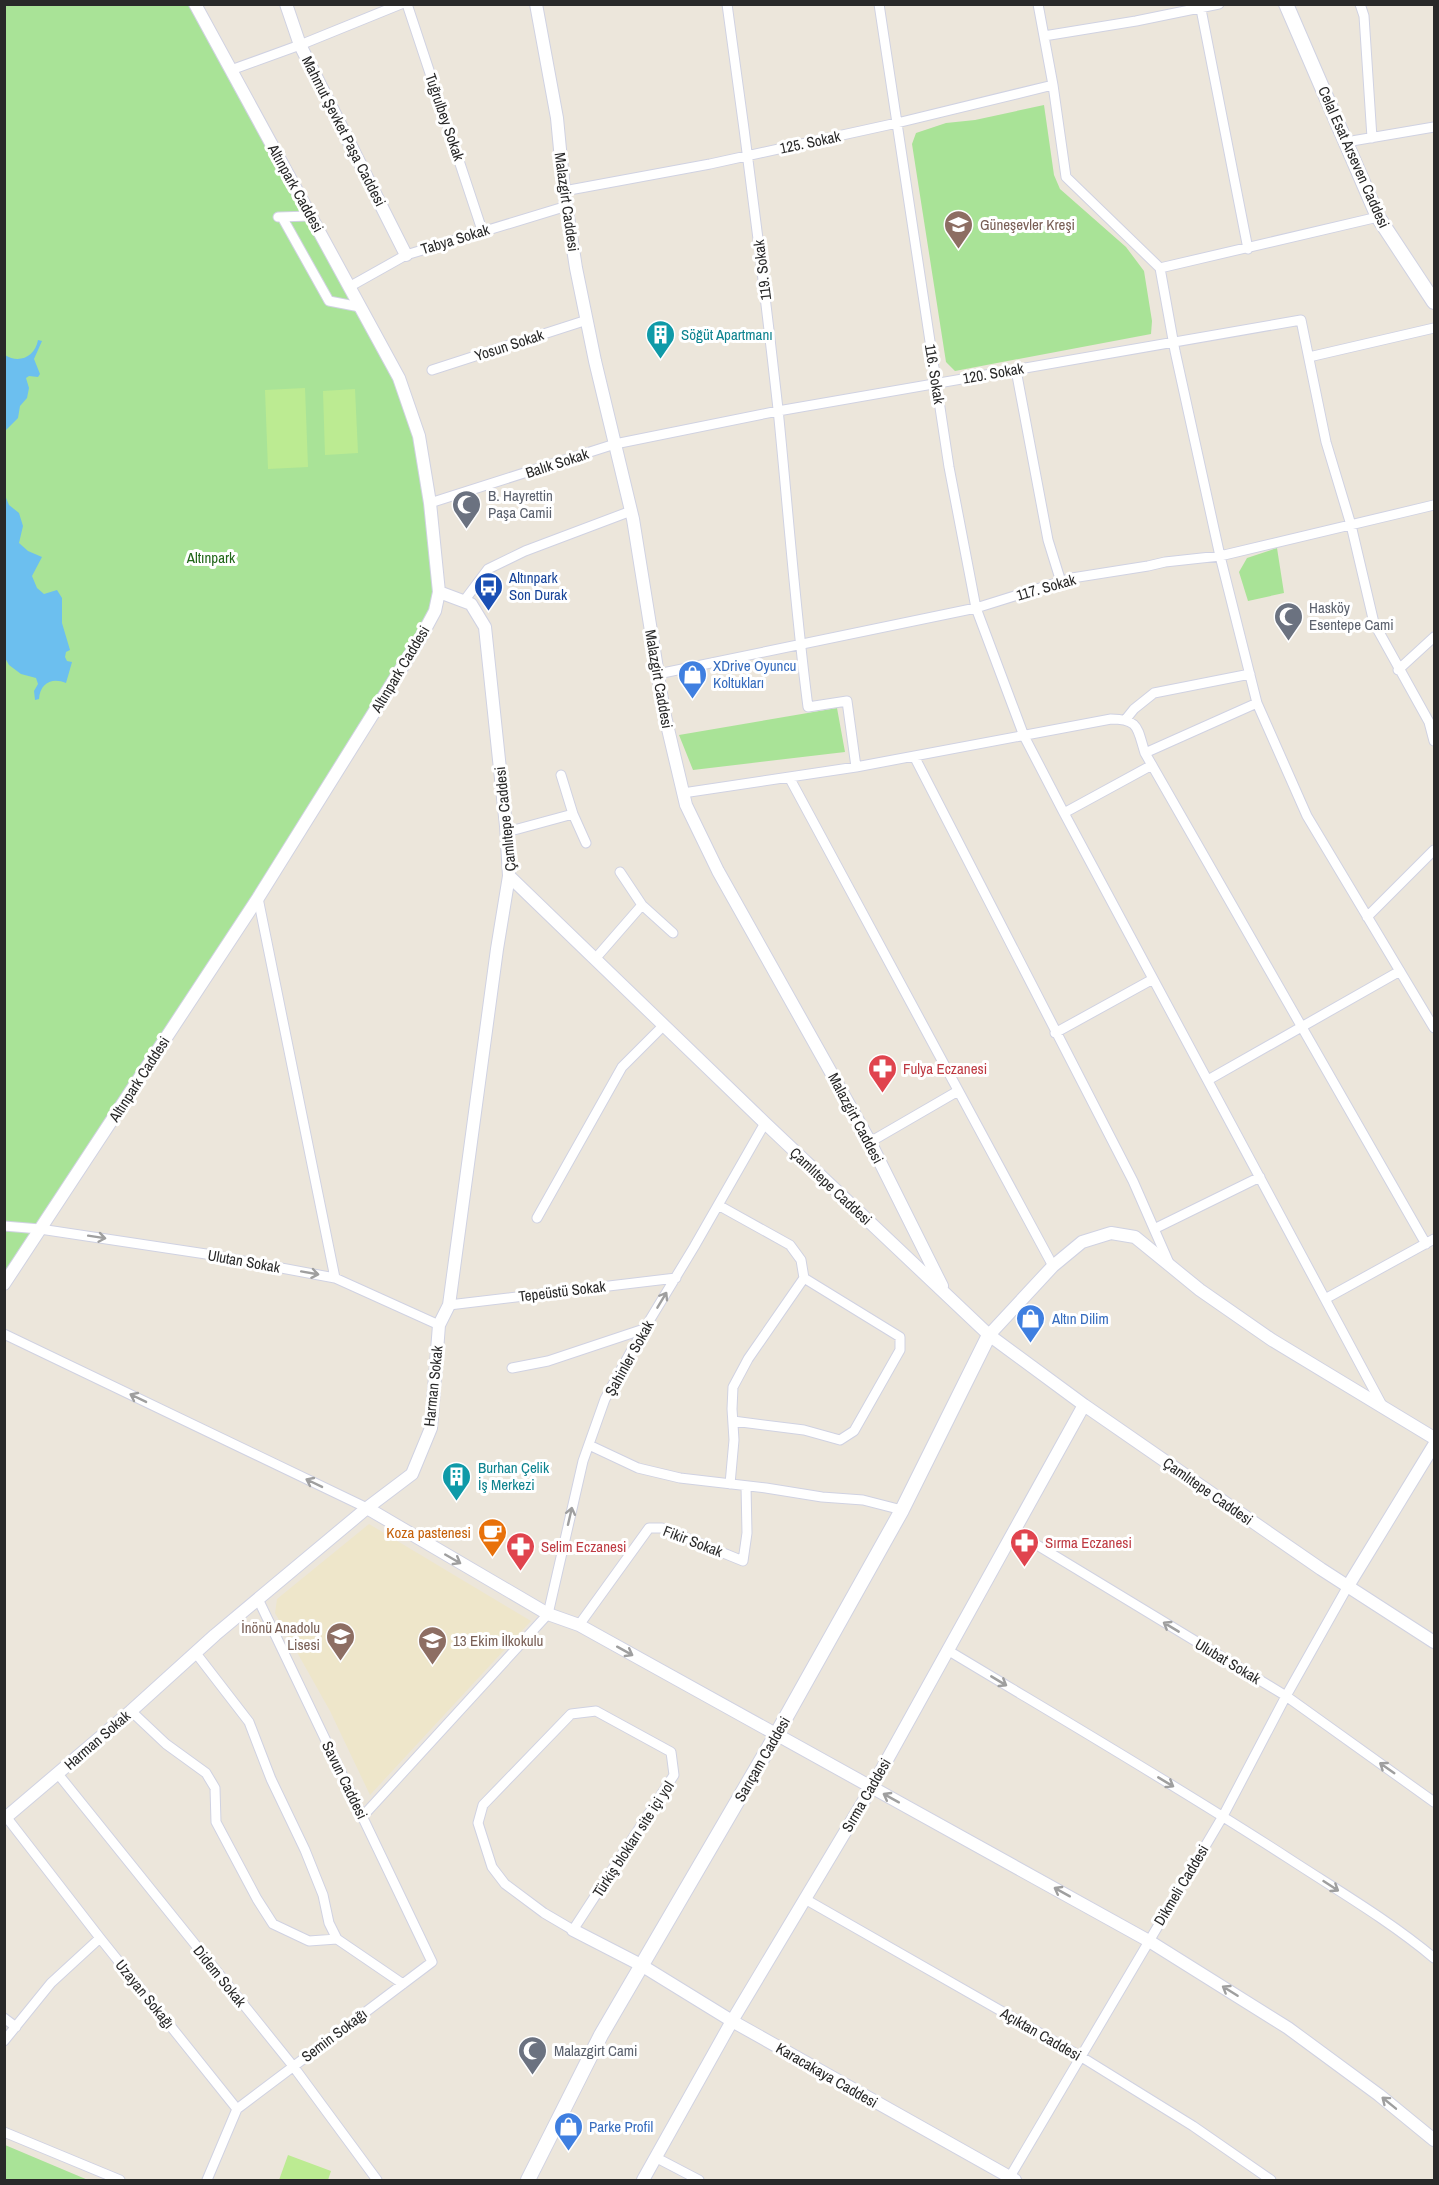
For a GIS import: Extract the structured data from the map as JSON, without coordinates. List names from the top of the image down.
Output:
{
  "streets": {
    "main road": ["Celal Esat Arseven Caddesi", "Sarıçam Caddesi"],
    "street": [
      "Tuğrulbey Sokak",
      "Mahmut Şevket Paşa Caddesi",
      "125. Sokak",
      "Altınpark Caddesi",
      "Malazgirt Caddesi",
      "Tabya Sokak",
      "119. Sokak",
      "Yosun Sokak",
      "120. Sokak",
      "116. Sokak",
      "Balık Sokak",
      "117. Sokak",
      "Çamlıtepe Caddesi",
      "Ulutan Sokak",
      "Tepeüstü Sokak",
      "Şahinler Sokak",
      "Harman Sokak",
      "Fikir Sokak",
      "Ulubat Sokak",
      "Savun Caddesi",
      "Sırma Caddesi",
      "Türkiş blokları site içi yol",
      "Dikmeli Caddesi",
      "Didem Sokak",
      "Uzayan Sokağı",
      "Açıktan Caddesi",
      "Semin Sokağı",
      "Karacakaya Caddesi"
    ]
  },
  "crossings": [
    ["Tuğrulbey Sokak", "Tabya Sokak"],
    ["Mahmut Şevket Paşa Caddesi", "Tabya Sokak"],
    ["125. Sokak", "Malazgirt Caddesi"],
    ["125. Sokak", "119. Sokak"],
    ["125. Sokak", "116. Sokak"],
    ["Altınpark Caddesi", "Tabya Sokak"],
    ["Altınpark Caddesi", "Balık Sokak"],
    ["Altınpark Caddesi", "Çamlıtepe Caddesi"],
    ["Altınpark Caddesi", "Ulutan Sokak"],
    ["Malazgirt Caddesi", "Tabya Sokak"],
    ["Malazgirt Caddesi", "Yosun Sokak"],
    ["Malazgirt Caddesi", "120. Sokak"],
    ["Malazgirt Caddesi", "Balık Sokak"],
    ["Malazgirt Caddesi", "117. Sokak"],
    ["Malazgirt Caddesi", "Çamlıtepe Caddesi"],
    ["119. Sokak", "120. Sokak"],
    ["119. Sokak", "117. Sokak"],
    ["120. Sokak", "116. Sokak"],
    ["120. Sokak", "Balık Sokak"],
    ["116. Sokak", "117. Sokak"],
    ["Çamlıtepe Caddesi", "Şahinler Sokak"],
    ["Çamlıtepe Caddesi", "Harman Sokak"],
    ["Çamlıtepe Caddesi", "Sarıçam Caddesi"],
    ["Çamlıtepe Caddesi", "Sırma Caddesi"],
    ["Çamlıtepe Caddesi", "Dikmeli Caddesi"],
    ["Ulutan Sokak", "Harman Sokak"],
    ["Tepeüstü Sokak", "Şahinler Sokak"],
    ["Tepeüstü Sokak", "Harman Sokak"],
    ["Harman Sokak", "Savun Caddesi"],
    ["Harman Sokak", "Didem Sokak"],
    ["Harman Sokak", "Uzayan Sokağı"],
    ["Ulubat Sokak", "Sırma Caddesi"],
    ["Ulubat Sokak", "Dikmeli Caddesi"],
    ["Sarıçam Caddesi", "Türkiş blokları site içi yol"],
    ["Sarıçam Caddesi", "Karacakaya Caddesi"],
    ["Savun Caddesi", "Semin Sokağı"],
    ["Sırma Caddesi", "Açıktan Caddesi"],
    ["Sırma Caddesi", "Karacakaya Caddesi"],
    ["Türkiş blokları site içi yol", "Karacakaya Caddesi"],
    ["Dikmeli Caddesi", "Açıktan Caddesi"],
    ["Dikmeli Caddesi", "Karacakaya Caddesi"],
    ["Didem Sokak", "Semin Sokağı"],
    ["Uzayan Sokağı", "Semin Sokağı"]
  ],
  "one_way": ["Ulutan Sokak", "Şahinler Sokak", "Ulubat Sokak"],
  "parks": ["Altınpark"],
  "places": {
    "school or university": ["Güneşevler Kreşi", "İnönü Anadolu Lisesi", "13 Ekim İlkokulu"],
    "building": ["Söğüt Apartmanı", "Burhan Çelik İş Merkezi"],
    "mosque": ["B. Hayrettin Paşa Camii", "Hasköy Esentepe Cami", "Malazgirt Cami"],
    "bus stop": ["Altınpark Son Durak"],
    "shop": ["XDrive Oyuncu Koltukları", "Altın Dilim", "Parke Profil"],
    "pharmacy": ["Fulya Eczanesi", "Sırma Eczanesi", "Selim Eczanesi"],
    "cafe": ["Koza pastenesi"]
  }
}
